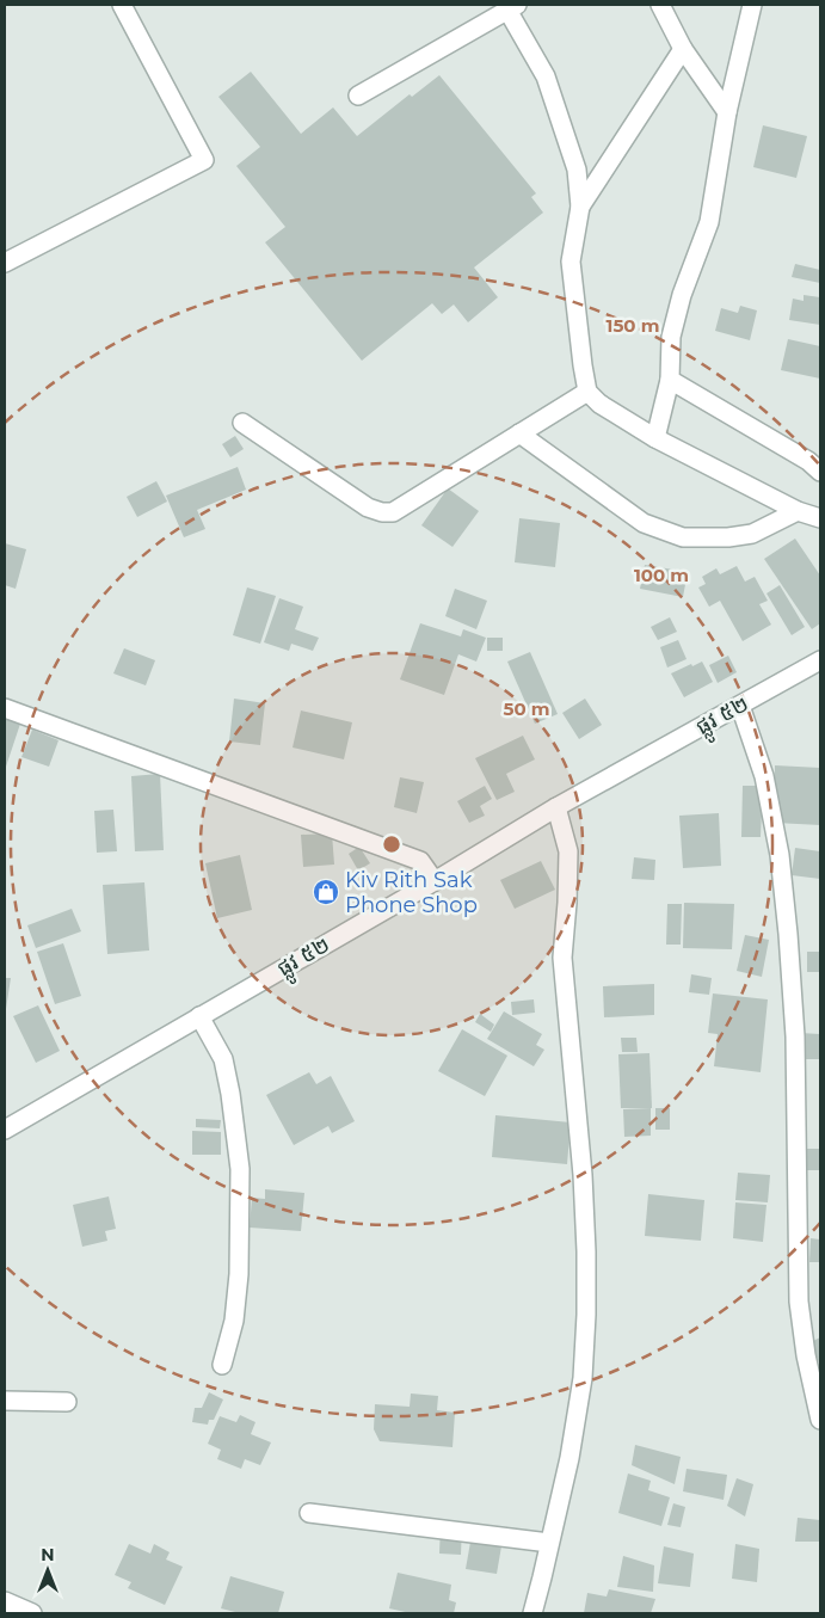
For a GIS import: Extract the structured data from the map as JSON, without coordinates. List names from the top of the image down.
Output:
{
  "streets": {
    "street": ["ផ្លូវ ៥២"]
  },
  "places": {
    "shop": ["Kiv Rith Sak Phone Shop"]
  },
  "north": "top",
  "rings": ["150 m", "100 m", "50 m"]
}
